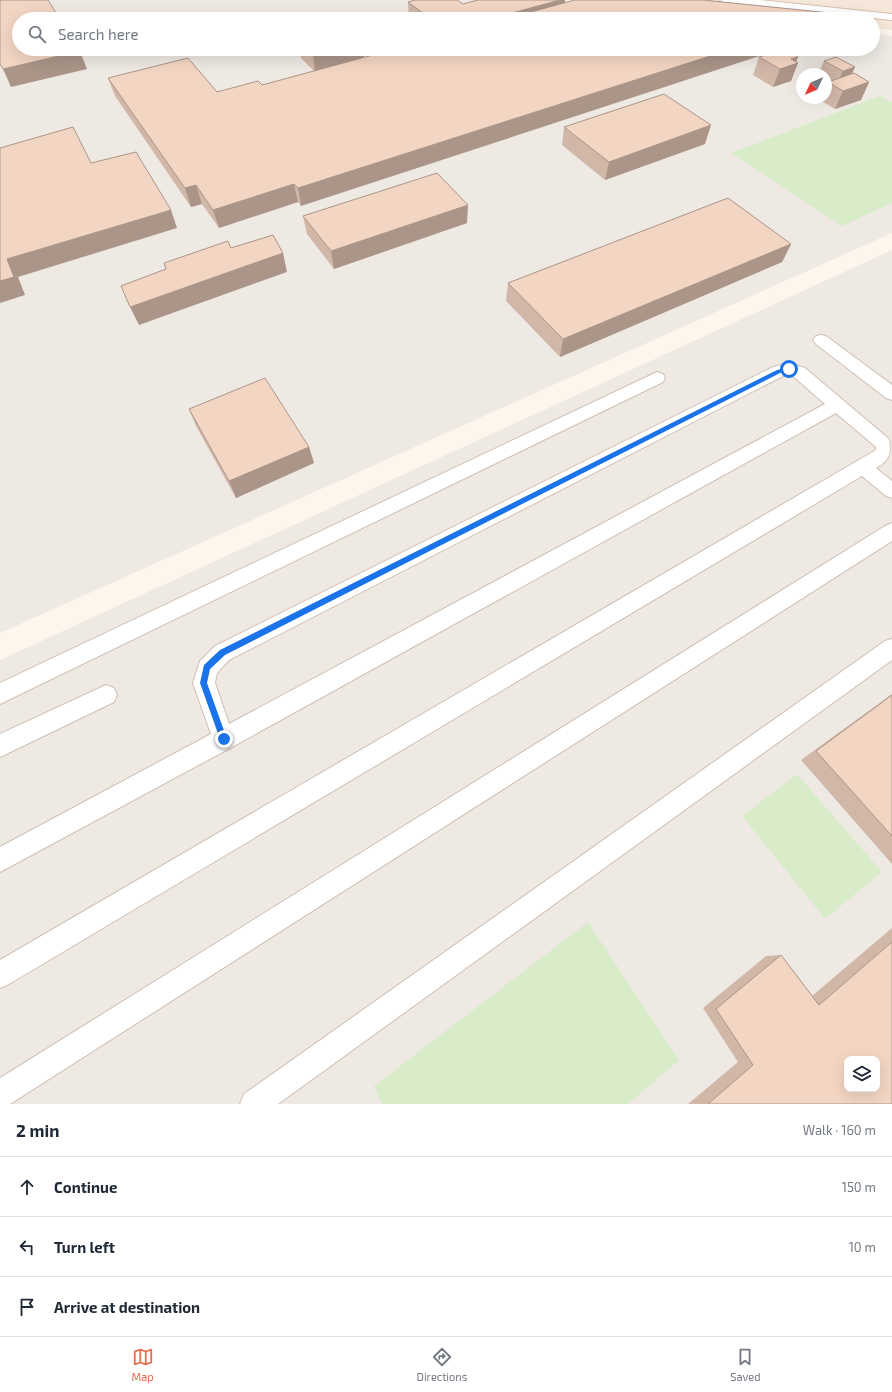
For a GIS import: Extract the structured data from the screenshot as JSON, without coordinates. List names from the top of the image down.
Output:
{
  "north": "bottom left",
  "page": {
    "search": "Search here",
    "heading": ["2 min", "Walk · 160 m"],
    "list": [
      ["Continue", "150 m"],
      ["Turn left", "10 m"],
      "Arrive at destination"
    ],
    "nav": ["Map", "Directions", "Saved"]
  }
}
